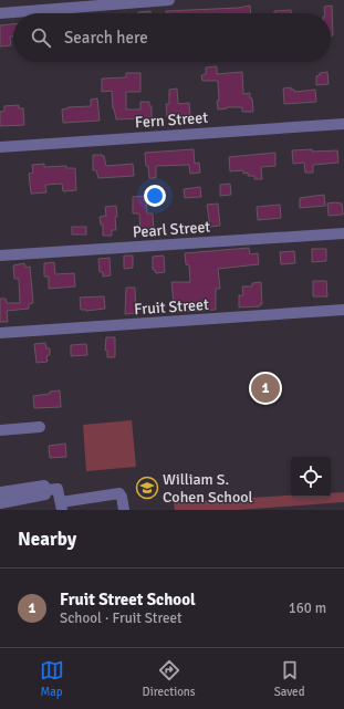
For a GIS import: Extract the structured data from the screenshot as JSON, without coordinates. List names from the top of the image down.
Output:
{
  "streets": {
    "street": ["Fern Street", "Pearl Street", "Fruit Street"]
  },
  "places": {
    "school or university": ["William S. Cohen School"]
  },
  "page": {
    "search": "Search here",
    "pins": "1",
    "heading": "Nearby",
    "list": [
      {
        "mark": "1",
        "name": "Fruit Street School",
        "note": "School · Fruit Street",
        "value": "160 m"
      }
    ],
    "nav": ["Map", "Directions", "Saved"]
  }
}
